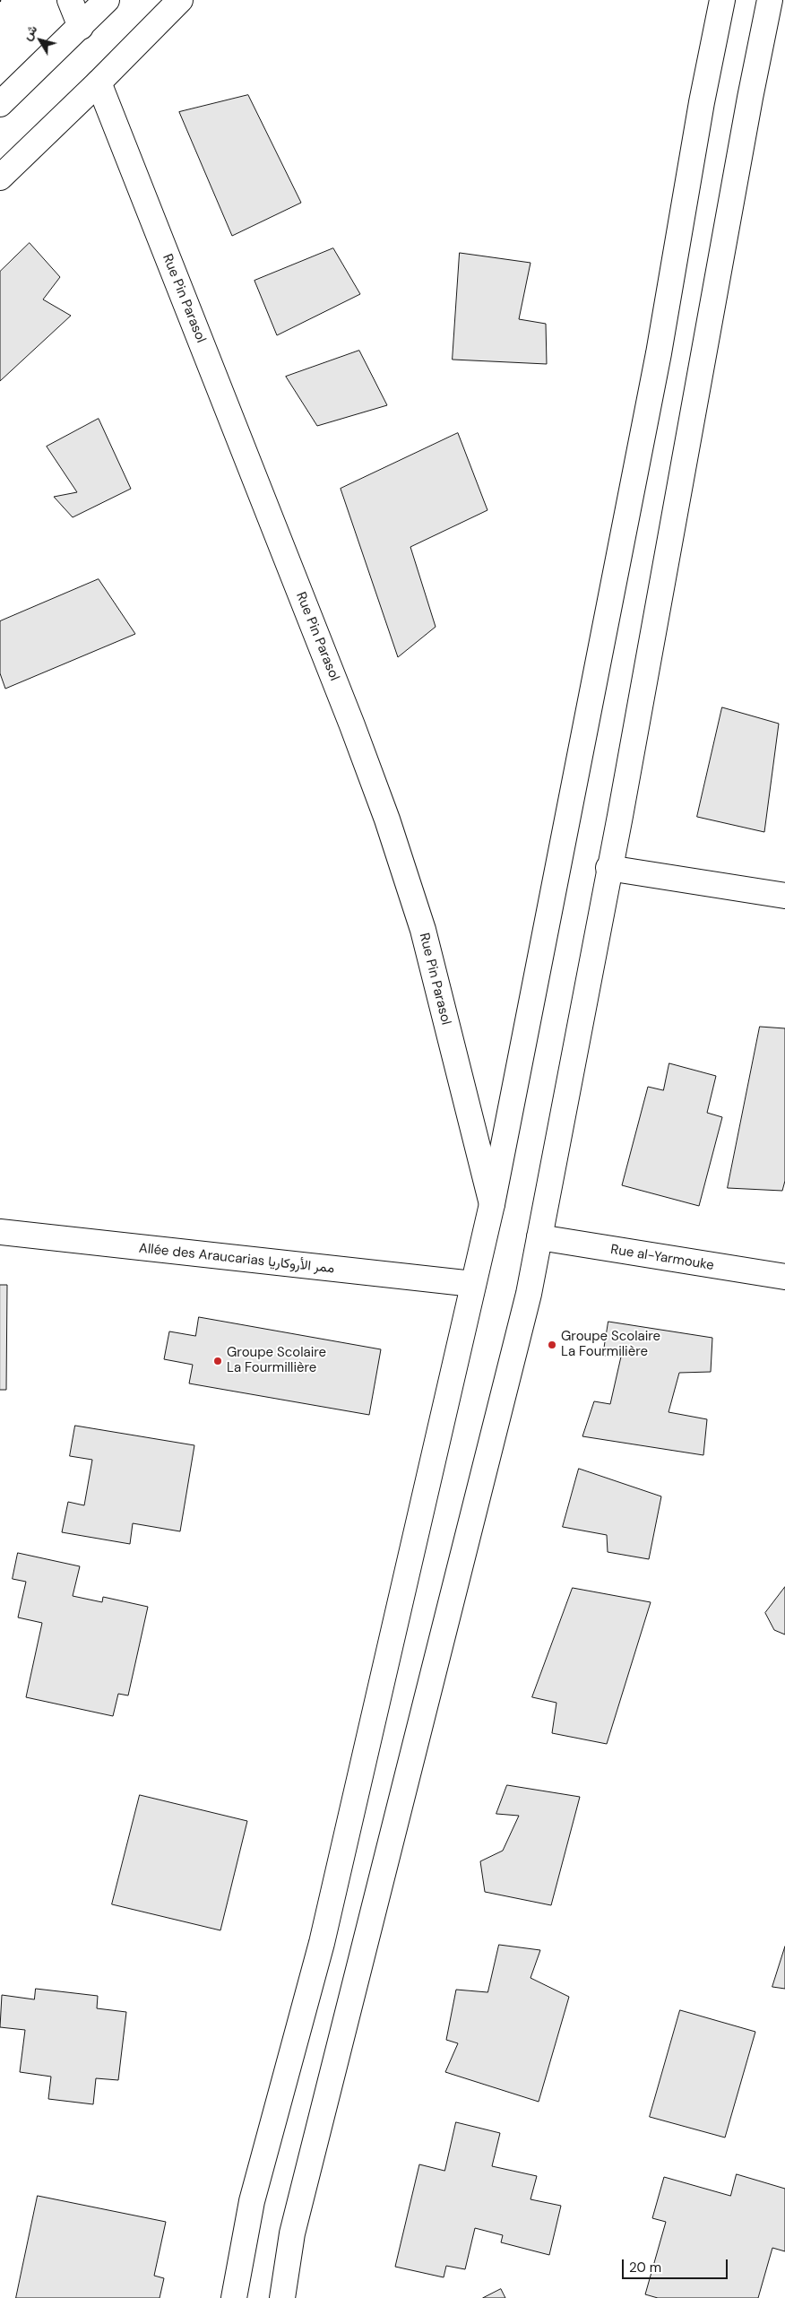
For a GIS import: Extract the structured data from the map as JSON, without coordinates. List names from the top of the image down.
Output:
{
  "streets": {
    "main road": ["Rue Pin Parasol", "Rue al-Yarmouke", "Allée des Araucarias ممر الأروكاريا"]
  },
  "places": ["Groupe Scolaire La Fourmilière", "Groupe Scolaire La Fourmillière"],
  "scale_bar": "20 m",
  "north": "top left"
}
